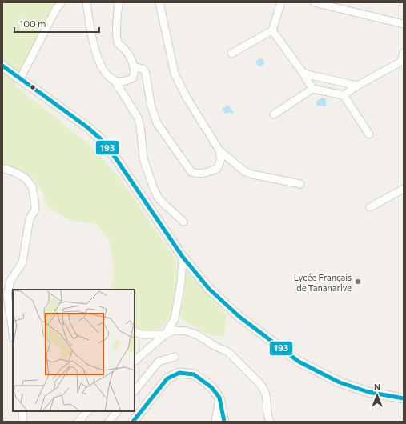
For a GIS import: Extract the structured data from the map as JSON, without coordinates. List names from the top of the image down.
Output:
{
  "places": ["Lycée Français de Tananarive"],
  "lines": ["transit line 193"],
  "scale_bar": "100 m",
  "north": "top"
}
